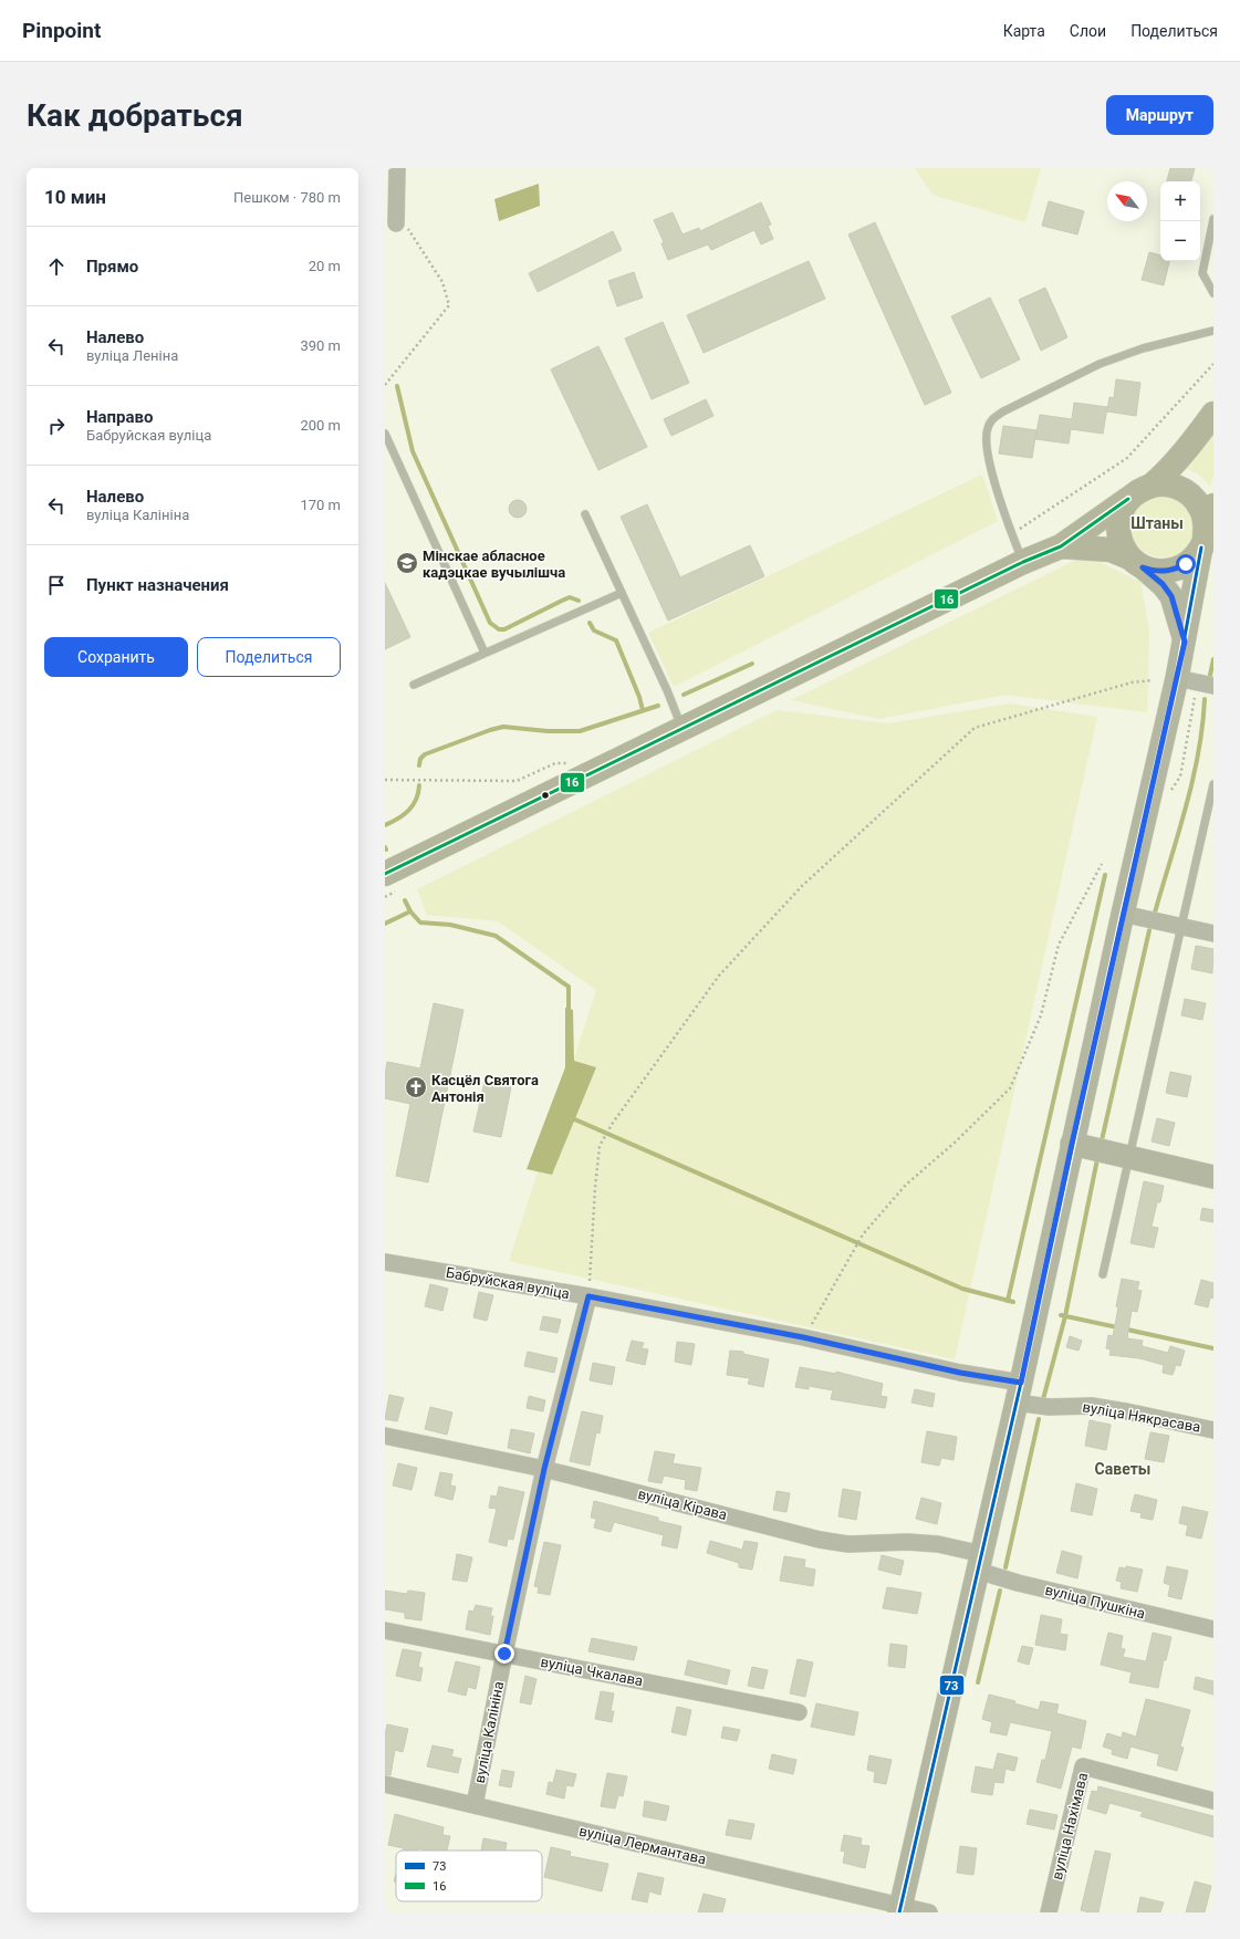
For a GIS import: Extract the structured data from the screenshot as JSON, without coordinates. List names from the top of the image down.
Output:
{
  "streets": {
    "street": [
      "Бабруйская вуліца",
      "вуліца Някрасава",
      "вуліца Кірава",
      "вуліца Пушкіна",
      "вуліца Чкалава",
      "вуліца Калініна",
      "вуліца Нахімава",
      "вуліца Лермантава"
    ]
  },
  "crossings": [
    ["Бабруйская вуліца", "вуліца Някрасава"],
    ["Бабруйская вуліца", "вуліца Калініна"],
    ["вуліца Кірава", "вуліца Пушкіна"],
    ["вуліца Кірава", "вуліца Калініна"],
    ["вуліца Чкалава", "вуліца Калініна"],
    ["вуліца Калініна", "вуліца Лермантава"]
  ],
  "districts": ["Штаны", "Саветы"],
  "places": {
    "school or university": ["Мінскае абласное кадэцкае вучылішча"],
    "church": ["Касцёл Святога Антонія"]
  },
  "lines": ["transit line 16", "transit line 73"],
  "legend": ["73", "16"],
  "north": "top left",
  "page": {
    "header": "Pinpoint",
    "nav": ["Карта", "Слои", "Поделиться"],
    "buttons": [
      "Маршрут",
      ["Сохранить", "Поделиться"]
    ],
    "title": "Как добраться",
    "heading": ["10 мин", "Пешком · 780 m"],
    "map_buttons": ["+", "−"],
    "list": [
      ["Прямо", "20 m"],
      ["Налево", "вуліца Леніна", "390 m"],
      ["Направо", "Бабруйская вуліца", "200 m"],
      ["Налево", "вуліца Калініна", "170 m"],
      "Пункт назначения"
    ]
  }
}
